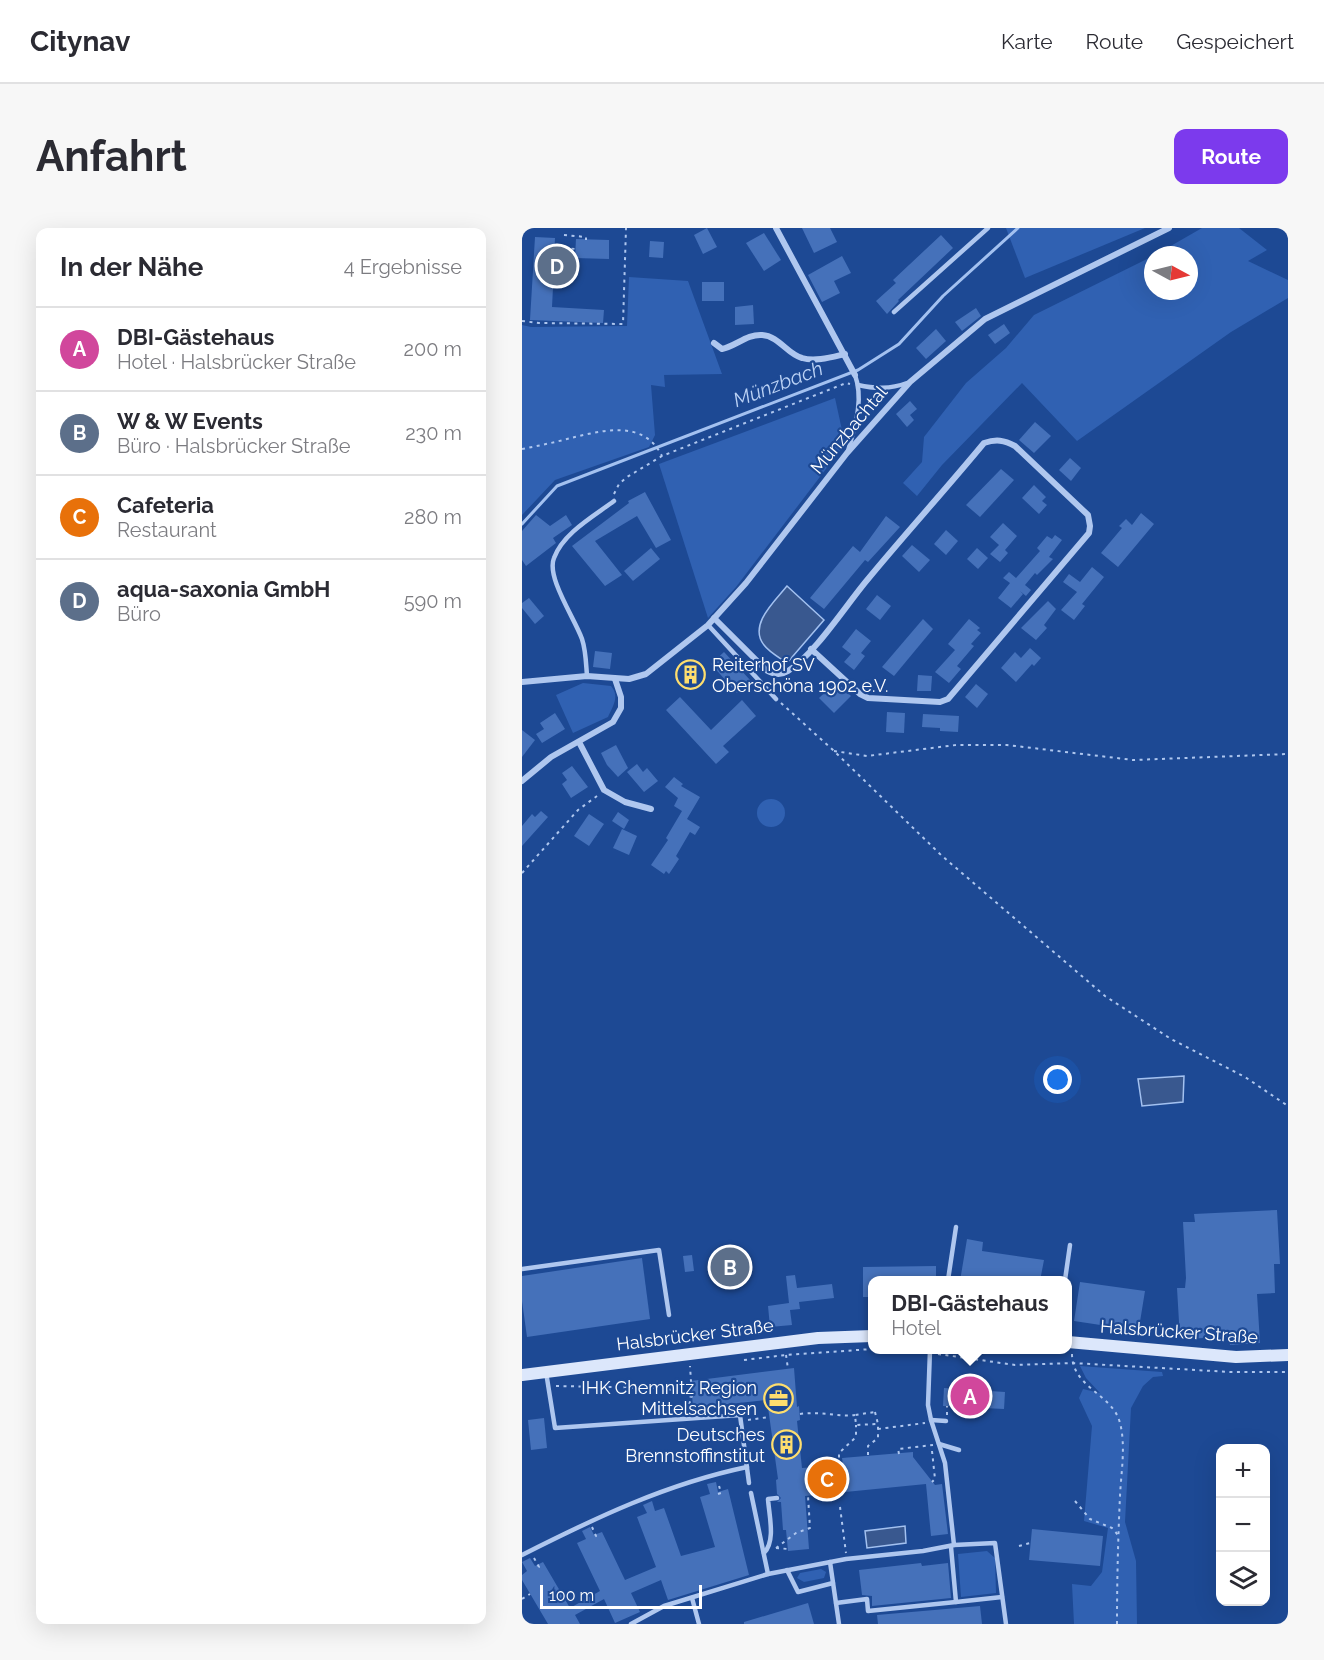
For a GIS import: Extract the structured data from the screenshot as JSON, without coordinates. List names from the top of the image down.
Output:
{
  "streets": {
    "main road": ["Halsbrücker Straße"],
    "street": ["Münzbachtal"]
  },
  "water": ["Münzbach"],
  "places": {
    "building": ["Reiterhof SV Oberschöna 1902 e.V.", "Deutsches Brennstoffinstitut"],
    "office": ["IHK Chemnitz Region Mittelsachsen"]
  },
  "scale_bar": "100 m",
  "north": "right",
  "page": {
    "header": "Citynav",
    "nav": ["Karte", "Route", "Gespeichert"],
    "buttons": "Route",
    "title": "Anfahrt",
    "heading": ["In der Nähe", "4 Ergebnisse"],
    "pins": [
      "D",
      "B",
      "A",
      "C"
    ],
    "list": [
      {
        "mark": "A",
        "name": "DBI-Gästehaus",
        "note": "Hotel · Halsbrücker Straße",
        "value": "200 m"
      },
      {
        "mark": "B",
        "name": "W & W Events",
        "note": "Büro · Halsbrücker Straße",
        "value": "230 m"
      },
      {
        "mark": "C",
        "name": "Cafeteria",
        "note": "Restaurant",
        "value": "280 m"
      },
      {
        "mark": "D",
        "name": "aqua-saxonia GmbH",
        "note": "Büro",
        "value": "590 m"
      }
    ],
    "popup": ["DBI-Gästehaus", "Hotel"],
    "map_buttons": ["+", "−"],
    "scale": "100 m"
  }
}
